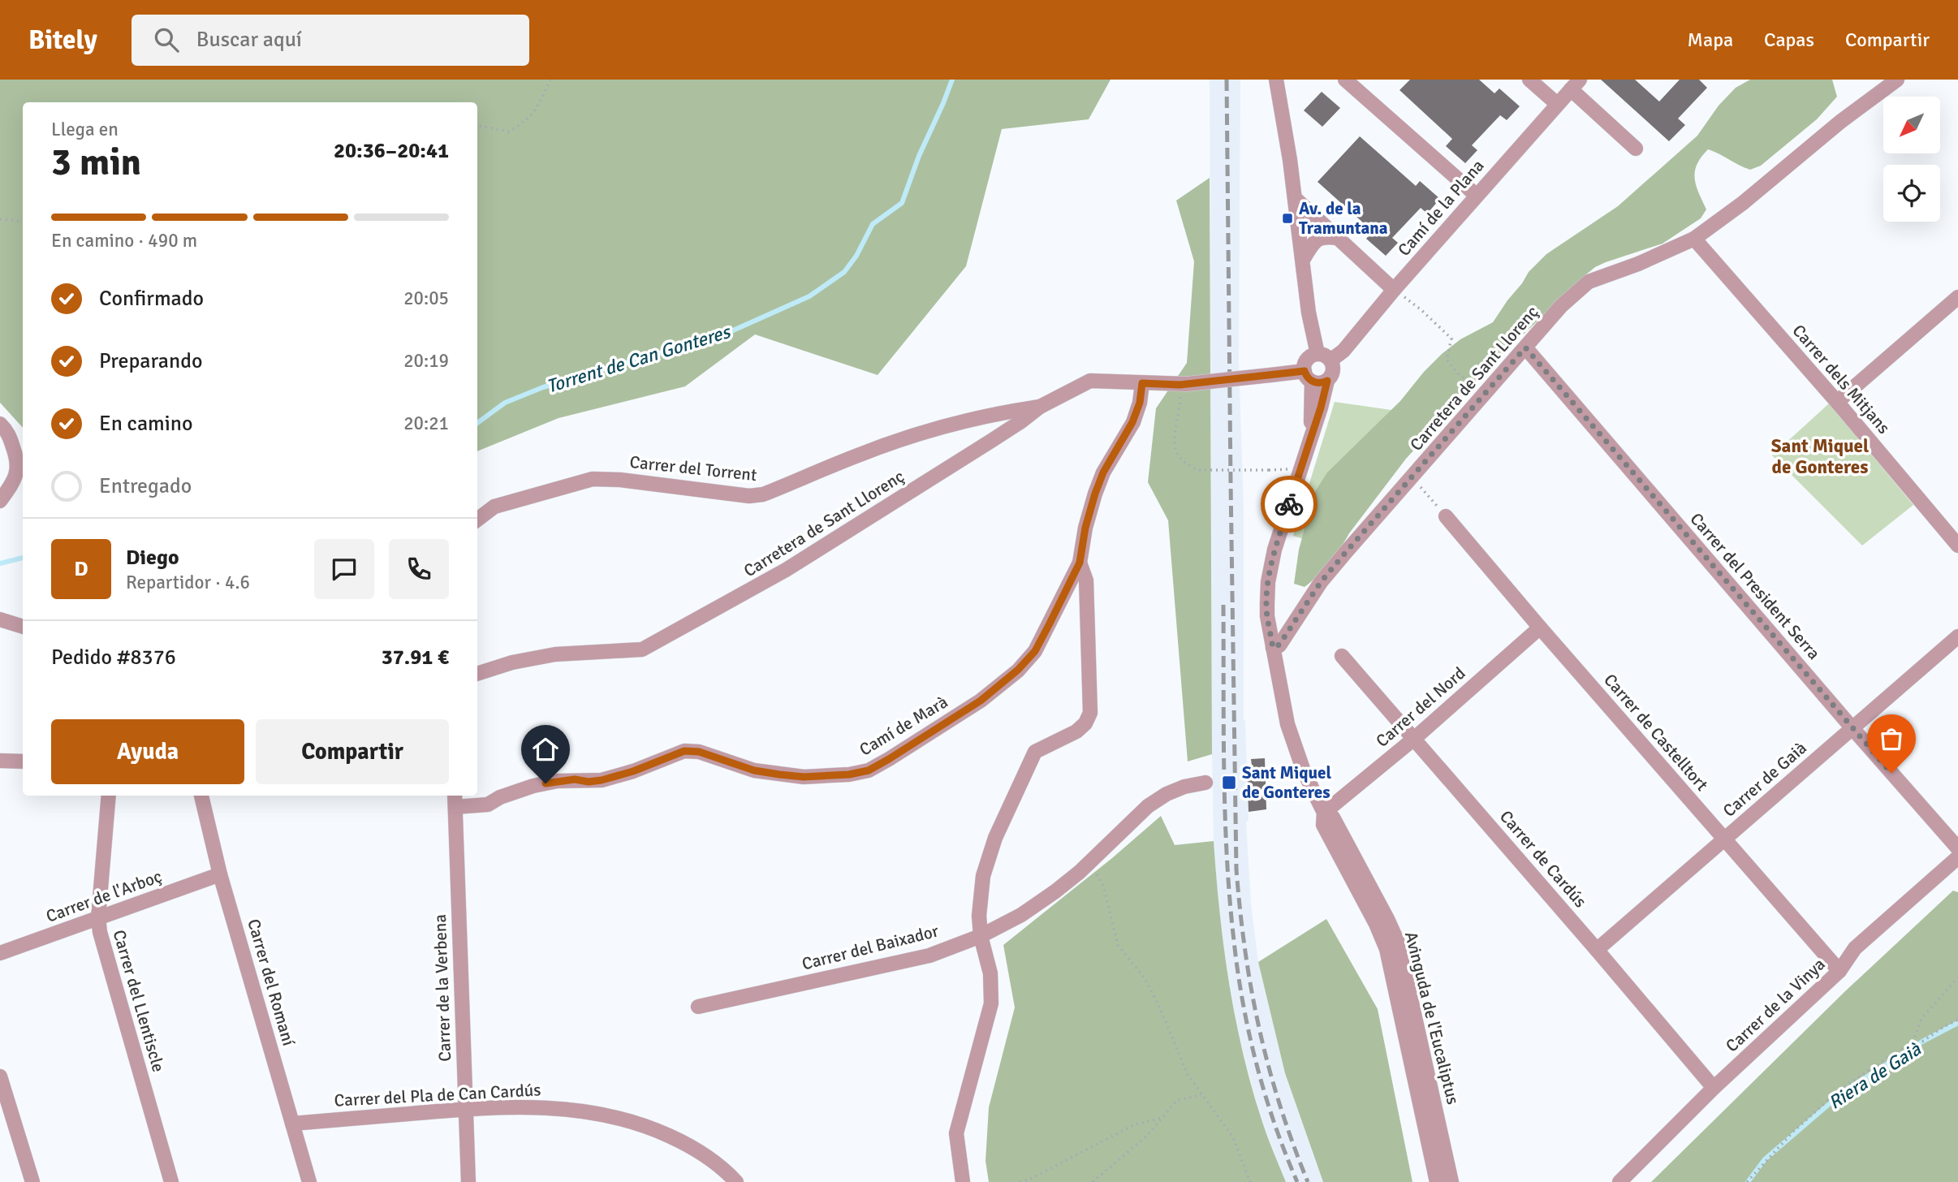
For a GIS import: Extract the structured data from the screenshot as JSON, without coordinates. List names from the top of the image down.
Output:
{
  "streets": {
    "street": [
      "Camí de la Plana",
      "Carretera de Sant Llorenç",
      "Carrer dels Mitjans",
      "Carrer del Torrent",
      "Carrer del President Serra",
      "Carrer del Nord",
      "Camí de Marà",
      "Carrer de Castelltort",
      "Carrer de Gaià",
      "Carrer de Cardús",
      "Carrer de l'Arboç",
      "Carrer del Baixador",
      "Carrer del Romaní",
      "Carrer de la Verbena",
      "Carrer del Llentiscle",
      "Carrer de la Vinya",
      "Avinguda de l'Eucaliptus",
      "Carrer del Pla de Can Cardús"
    ]
  },
  "crossings": [
    ["Camí de la Plana", "Carretera de Sant Llorenç"],
    ["Carretera de Sant Llorenç", "Carrer dels Mitjans"],
    ["Carretera de Sant Llorenç", "Carrer del Torrent"],
    ["Carretera de Sant Llorenç", "Carrer del President Serra"],
    ["Carretera de Sant Llorenç", "Camí de Marà"],
    ["Carretera de Sant Llorenç", "Avinguda de l'Eucaliptus"],
    ["Carrer del President Serra", "Carrer de Gaià"],
    ["Carrer del Nord", "Carrer de Castelltort"],
    ["Carrer del Nord", "Carrer de Cardús"],
    ["Carrer del Nord", "Avinguda de l'Eucaliptus"],
    ["Camí de Marà", "Carrer de la Verbena"],
    ["Carrer de Castelltort", "Carrer de Gaià"],
    ["Carrer de Castelltort", "Carrer de la Vinya"],
    ["Carrer de Gaià", "Carrer de Cardús"],
    ["Carrer de Cardús", "Carrer de la Vinya"],
    ["Carrer de l'Arboç", "Carrer del Romaní"],
    ["Carrer de l'Arboç", "Carrer del Llentiscle"],
    ["Carrer del Romaní", "Carrer del Pla de Can Cardús"],
    ["Carrer de la Verbena", "Carrer del Pla de Can Cardús"]
  ],
  "districts": ["Sant Miquel de Gonteres"],
  "water": ["Torrent de Can Gonteres", "Riera de Gaià"],
  "places": {
    "transit": ["Av. de la Tramuntana", "Sant Miquel de Gonteres"]
  },
  "north": "bottom left",
  "page": {
    "header": "Bitely",
    "search": "Buscar aquí",
    "nav": ["Mapa", "Capas", "Compartir"],
    "heading": ["3 min", "Llega en", "20:36–20:41"],
    "panel": [
      "Diego",
      "Repartidor · 4.6",
      "Pedido #8376",
      "37.91 €"
    ],
    "bar": "En camino · 490 m",
    "list": [
      ["Confirmado", "20:05"],
      ["Preparando", "20:19"],
      ["En camino", "20:21"],
      "Entregado"
    ],
    "round": "D",
    "buttons": ["Ayuda", "Compartir"]
  }
}
